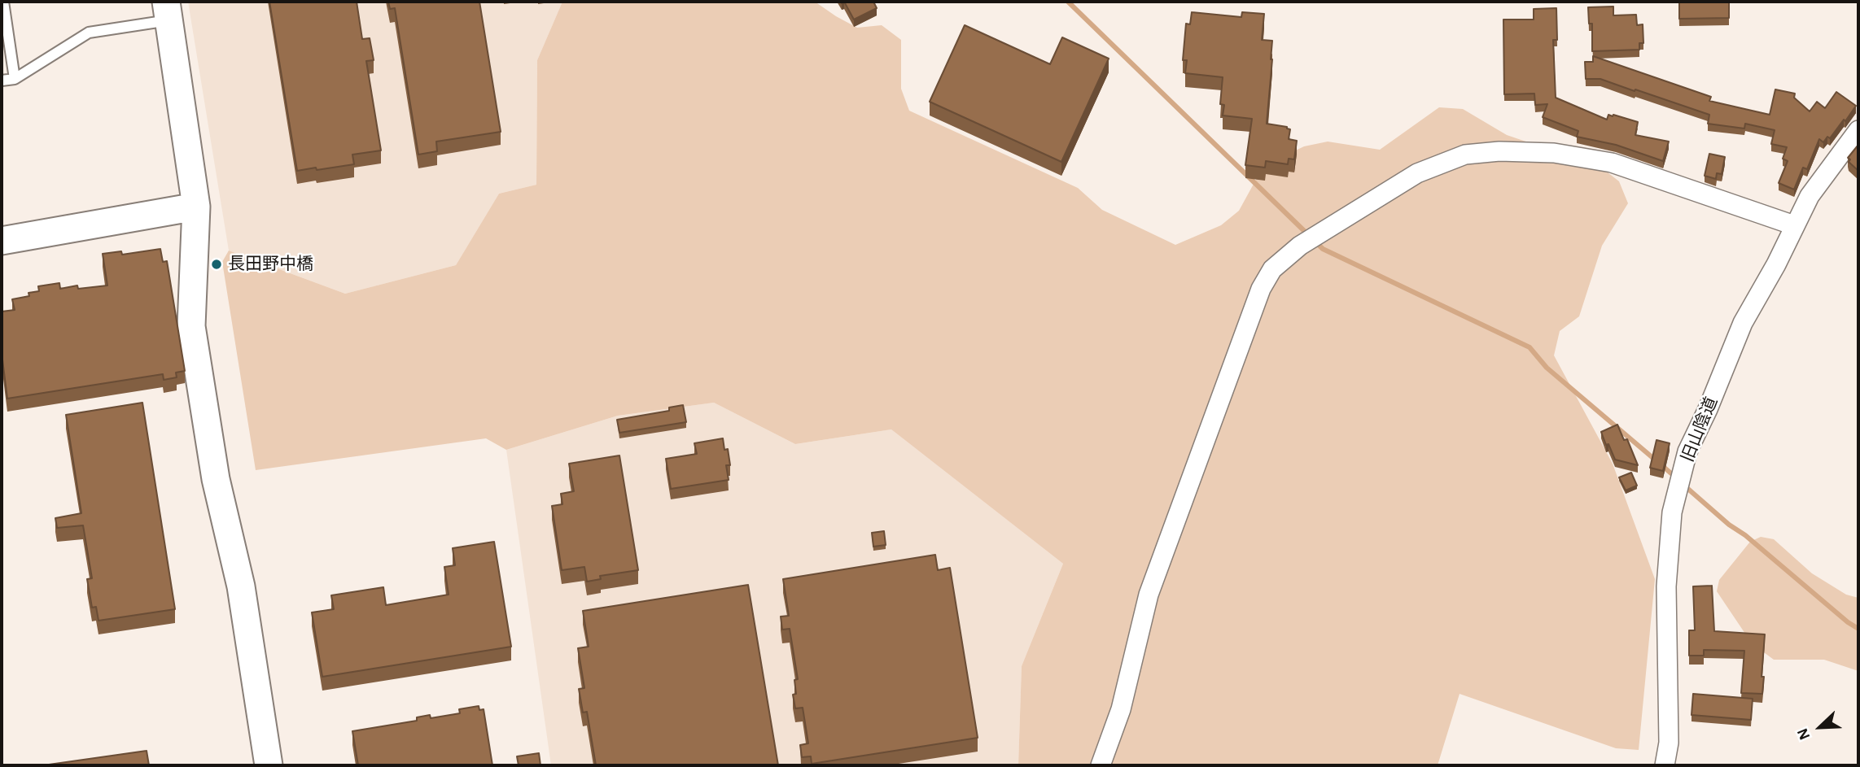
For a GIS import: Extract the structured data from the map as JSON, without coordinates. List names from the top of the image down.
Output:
{
  "streets": {
    "street": ["旧山陰道"]
  },
  "places": ["長田野中橋"],
  "north": "bottom left"
}
